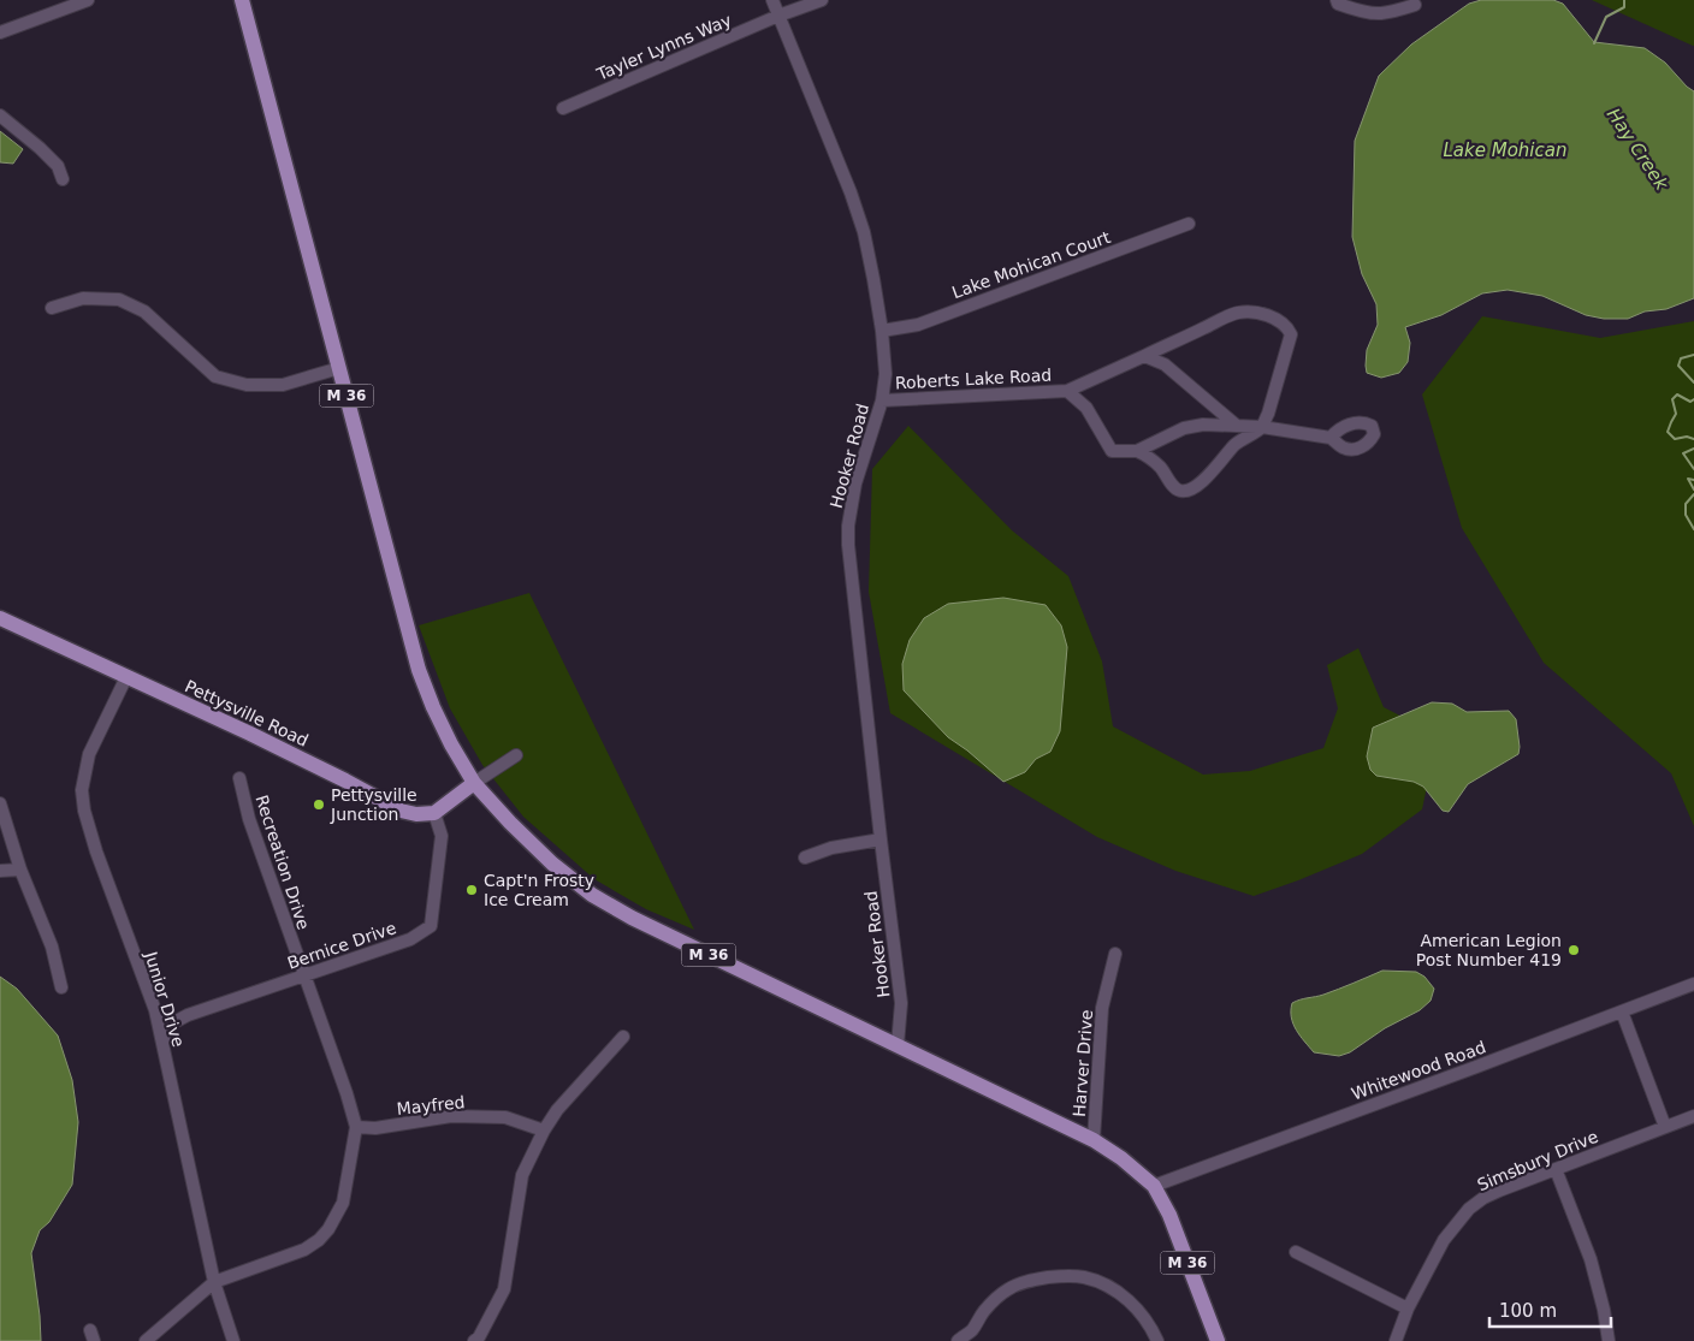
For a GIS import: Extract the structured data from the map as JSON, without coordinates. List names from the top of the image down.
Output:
{
  "streets": {
    "main road": ["M 36", "Pettysville Road"],
    "street": [
      "Tayler Lynns Way",
      "Lake Mohican Court",
      "Roberts Lake Road",
      "Hooker Road",
      "Recreation Drive",
      "Bernice Drive",
      "Junior Drive",
      "Harver Drive",
      "Whitewood Road",
      "Mayfred",
      "Simsbury Drive"
    ]
  },
  "crossings": [
    ["Tayler Lynns Way", "Hooker Road"],
    ["Lake Mohican Court", "Hooker Road"],
    ["Roberts Lake Road", "Hooker Road"],
    ["M 36", "Hooker Road"],
    ["M 36", "Harver Drive"],
    ["M 36", "Whitewood Road"],
    ["Pettysville Road", "Bernice Drive"],
    ["Pettysville Road", "Junior Drive"],
    ["Recreation Drive", "Bernice Drive"],
    ["Recreation Drive", "Mayfred"],
    ["Bernice Drive", "Junior Drive"]
  ],
  "water": ["Hay Creek", "Lake Mohican"],
  "places": ["Pettysville Junction", "Capt'n Frosty Ice Cream", "American Legion Post Number 419"],
  "scale_bar": "100 m"
}
